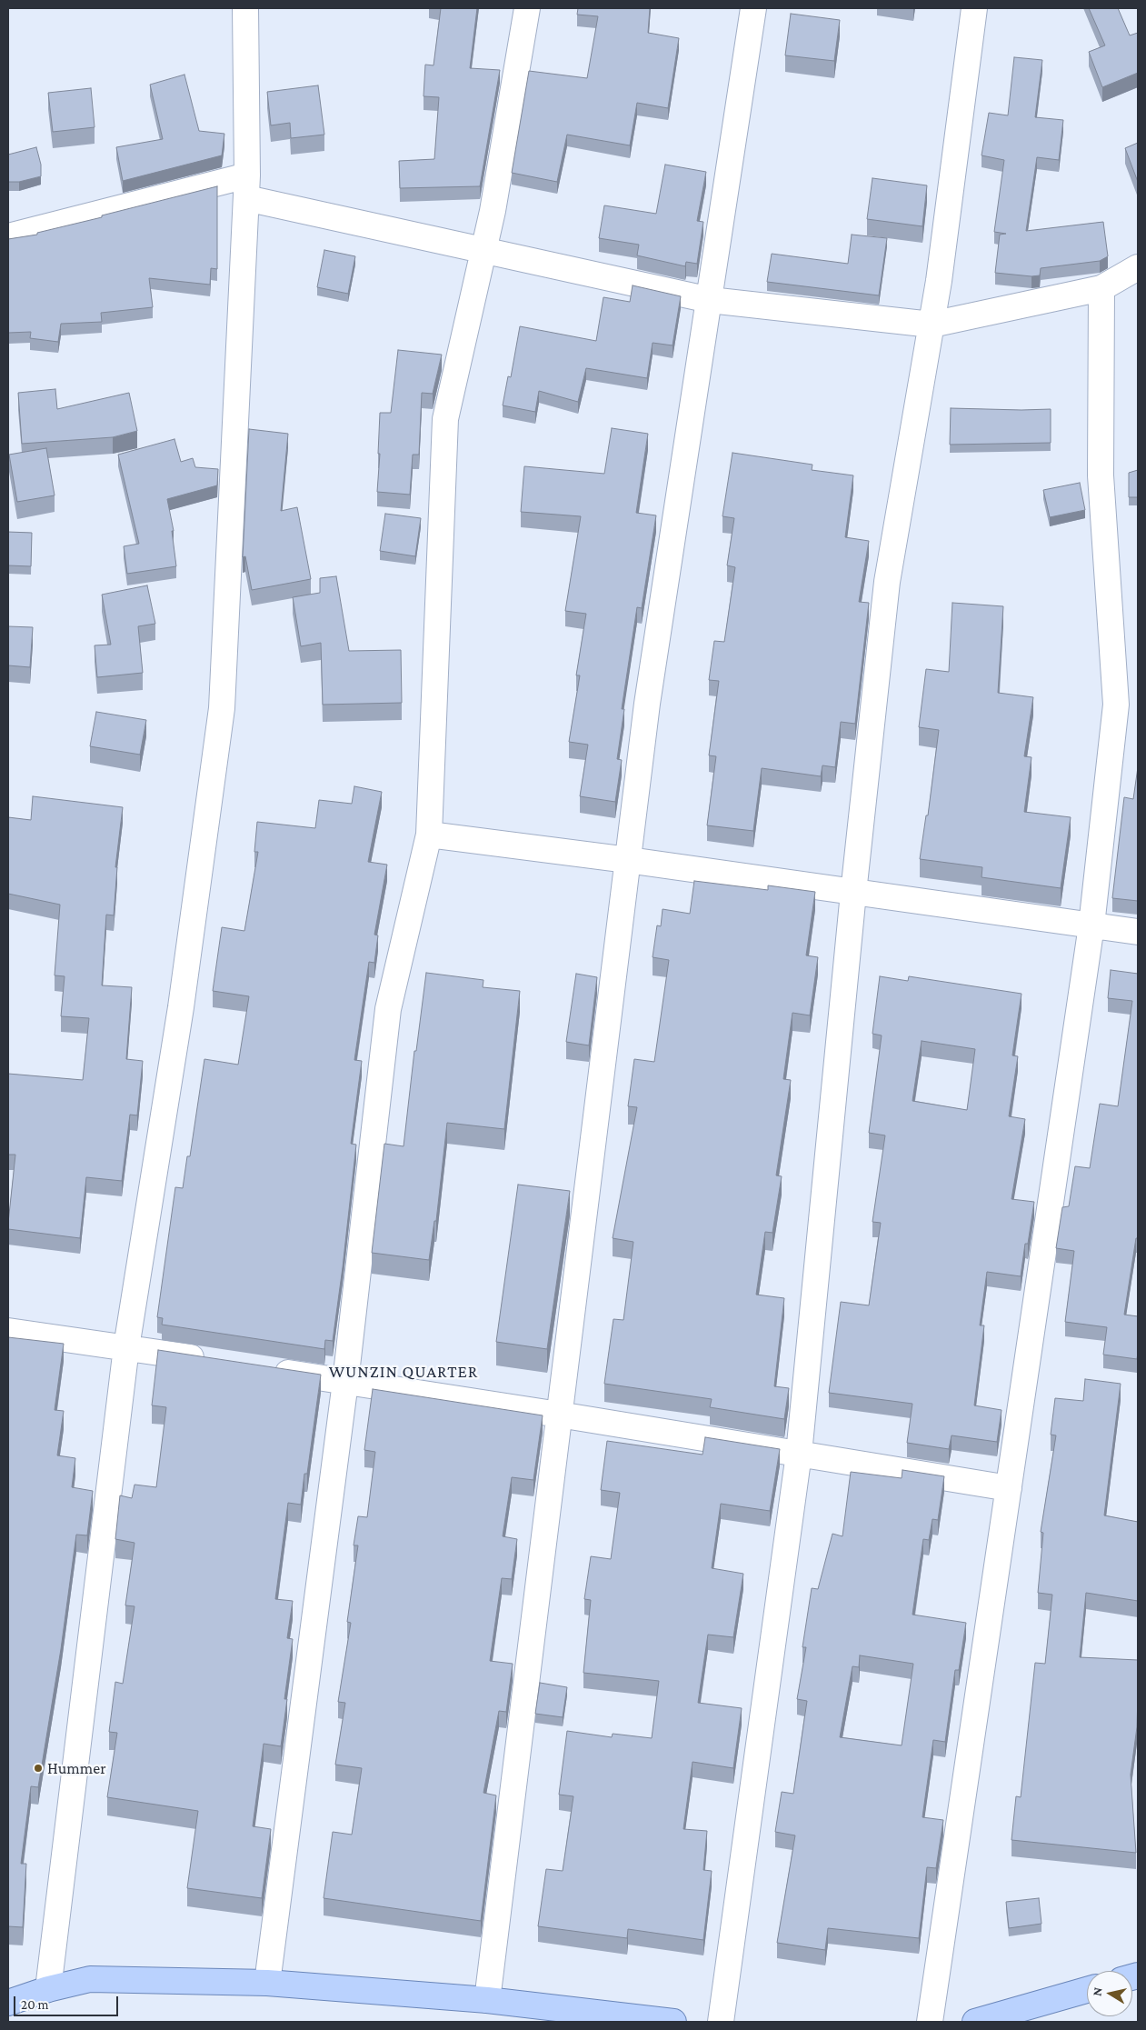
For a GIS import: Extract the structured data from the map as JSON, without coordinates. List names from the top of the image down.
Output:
{
  "districts": ["WUNZIN QUARTER"],
  "places": ["Hummer"],
  "scale_bar": "20 m",
  "north": "left"
}
